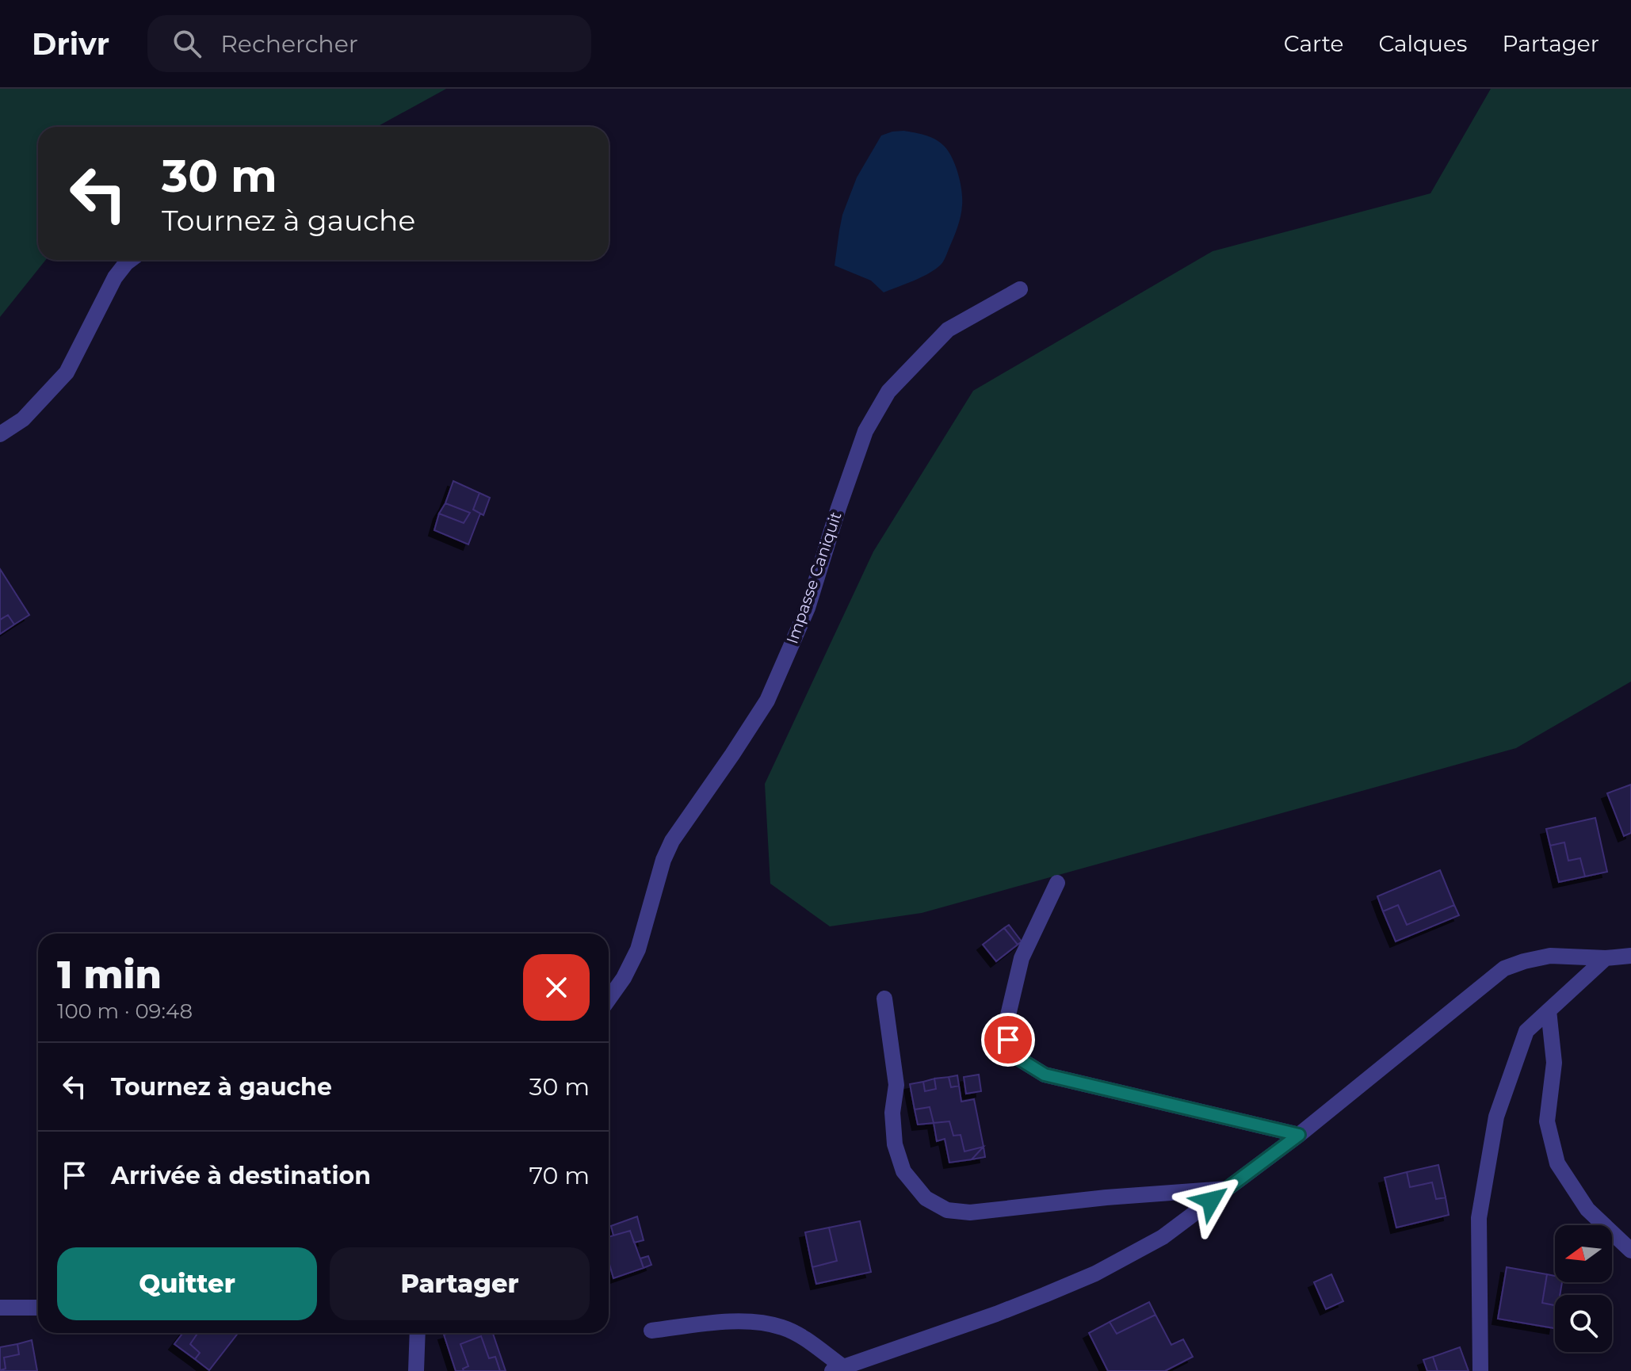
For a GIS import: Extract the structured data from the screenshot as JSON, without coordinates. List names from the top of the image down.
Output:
{
  "streets": {
    "street": ["Impasse Caniquit"]
  },
  "north": "left",
  "page": {
    "header": "Drivr",
    "search": "Rechercher",
    "nav": ["Carte", "Calques", "Partager"],
    "turn": ["30 m", "Tournez à gauche"],
    "heading": ["1 min", "100 m · 09:48"],
    "list": [
      {
        "name": "Tournez à gauche",
        "value": "30 m"
      },
      {
        "name": "Arrivée à destination",
        "value": "70 m"
      }
    ],
    "buttons": ["Quitter", "Partager"]
  }
}
